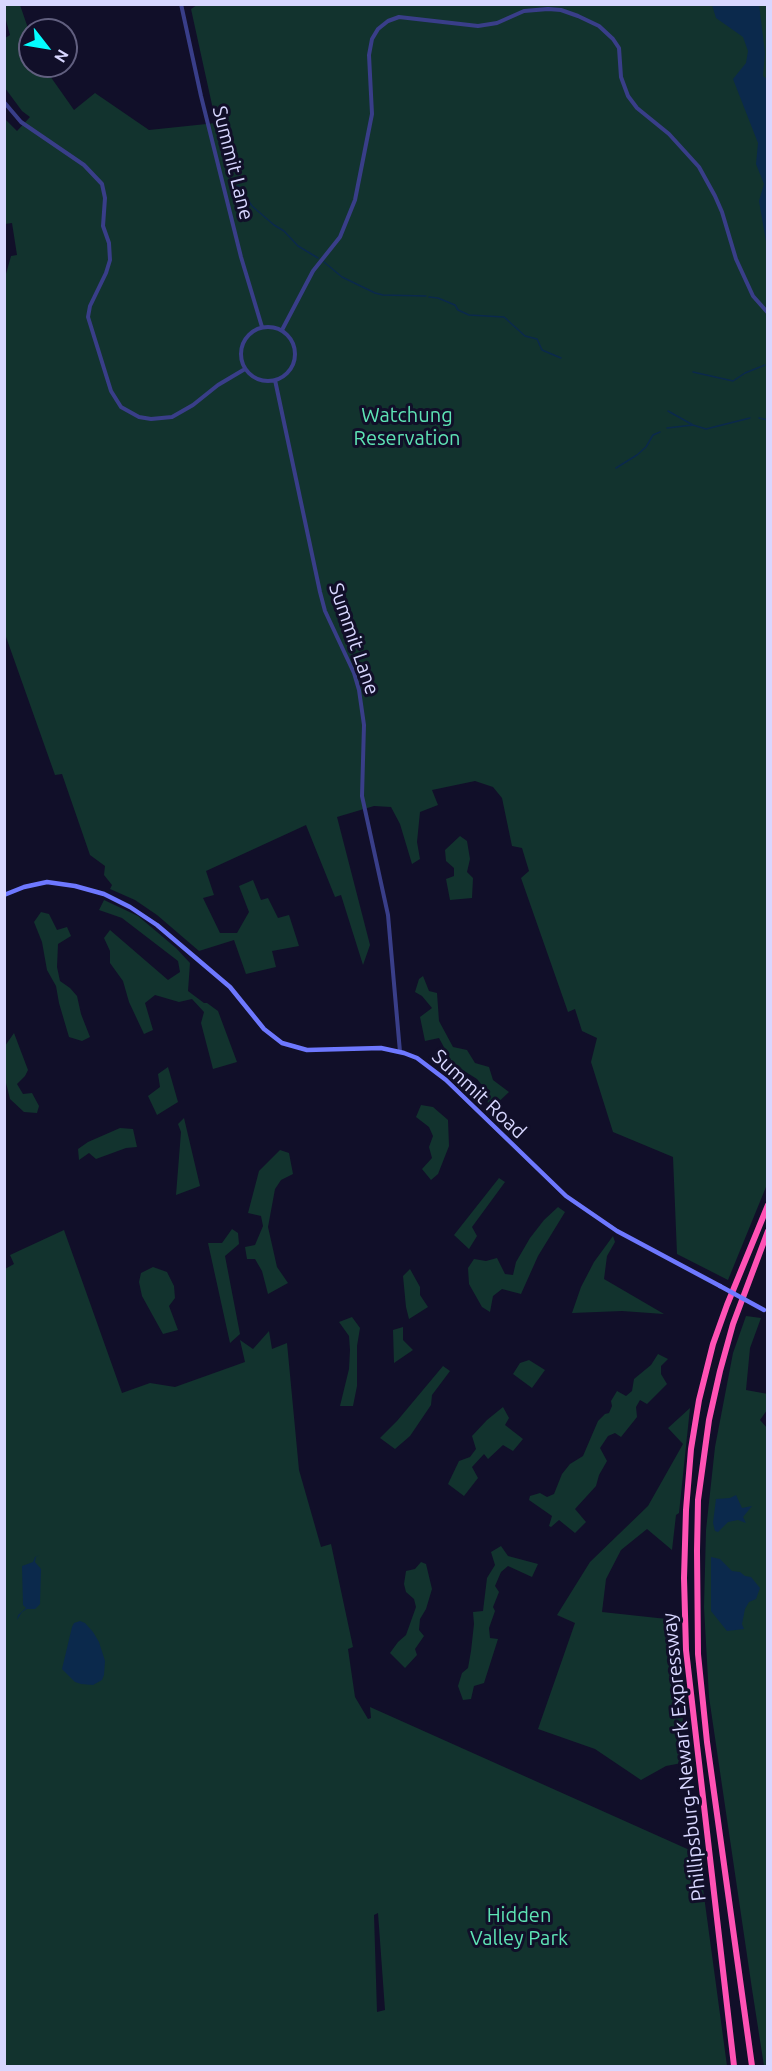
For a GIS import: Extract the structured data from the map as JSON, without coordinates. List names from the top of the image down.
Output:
{
  "streets": {
    "highway": ["Phillipsburg-Newark Expressway"],
    "main road": ["Summit Road"],
    "street": ["Summit Lane"]
  },
  "crossings": [
    ["Summit Lane", "Summit Road"]
  ],
  "parks": ["Watchung Reservation", "Hidden Valley Park"],
  "north": "bottom right"
}
